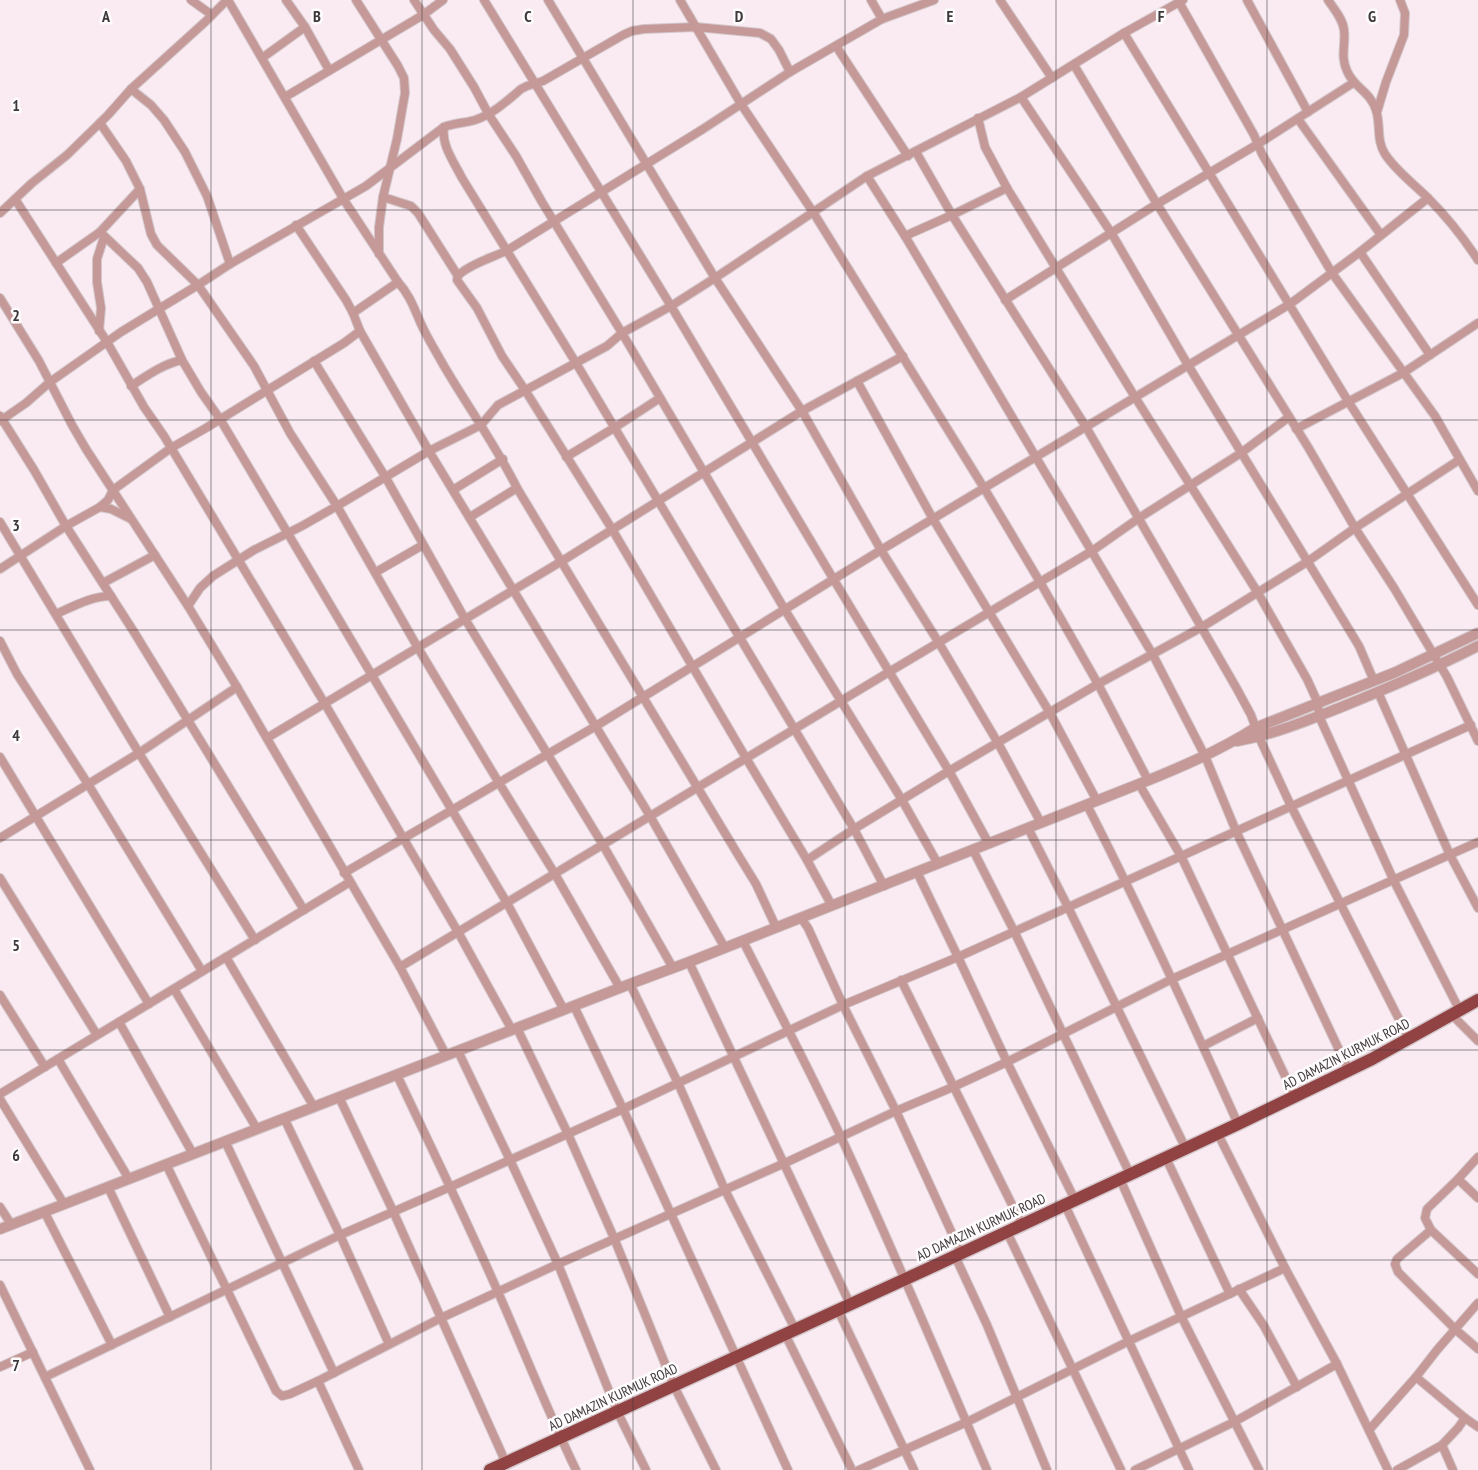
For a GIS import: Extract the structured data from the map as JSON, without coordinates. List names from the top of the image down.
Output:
{
  "streets": {
    "highway": ["AD DAMAZIN KURMUK ROAD"]
  },
  "grid": {
    "columns": [
      "A",
      "B",
      "C",
      "D",
      "E",
      "F",
      "G"
    ],
    "rows": [
      "1",
      "2",
      "3",
      "4",
      "5",
      "6",
      "7"
    ]
  }
}
